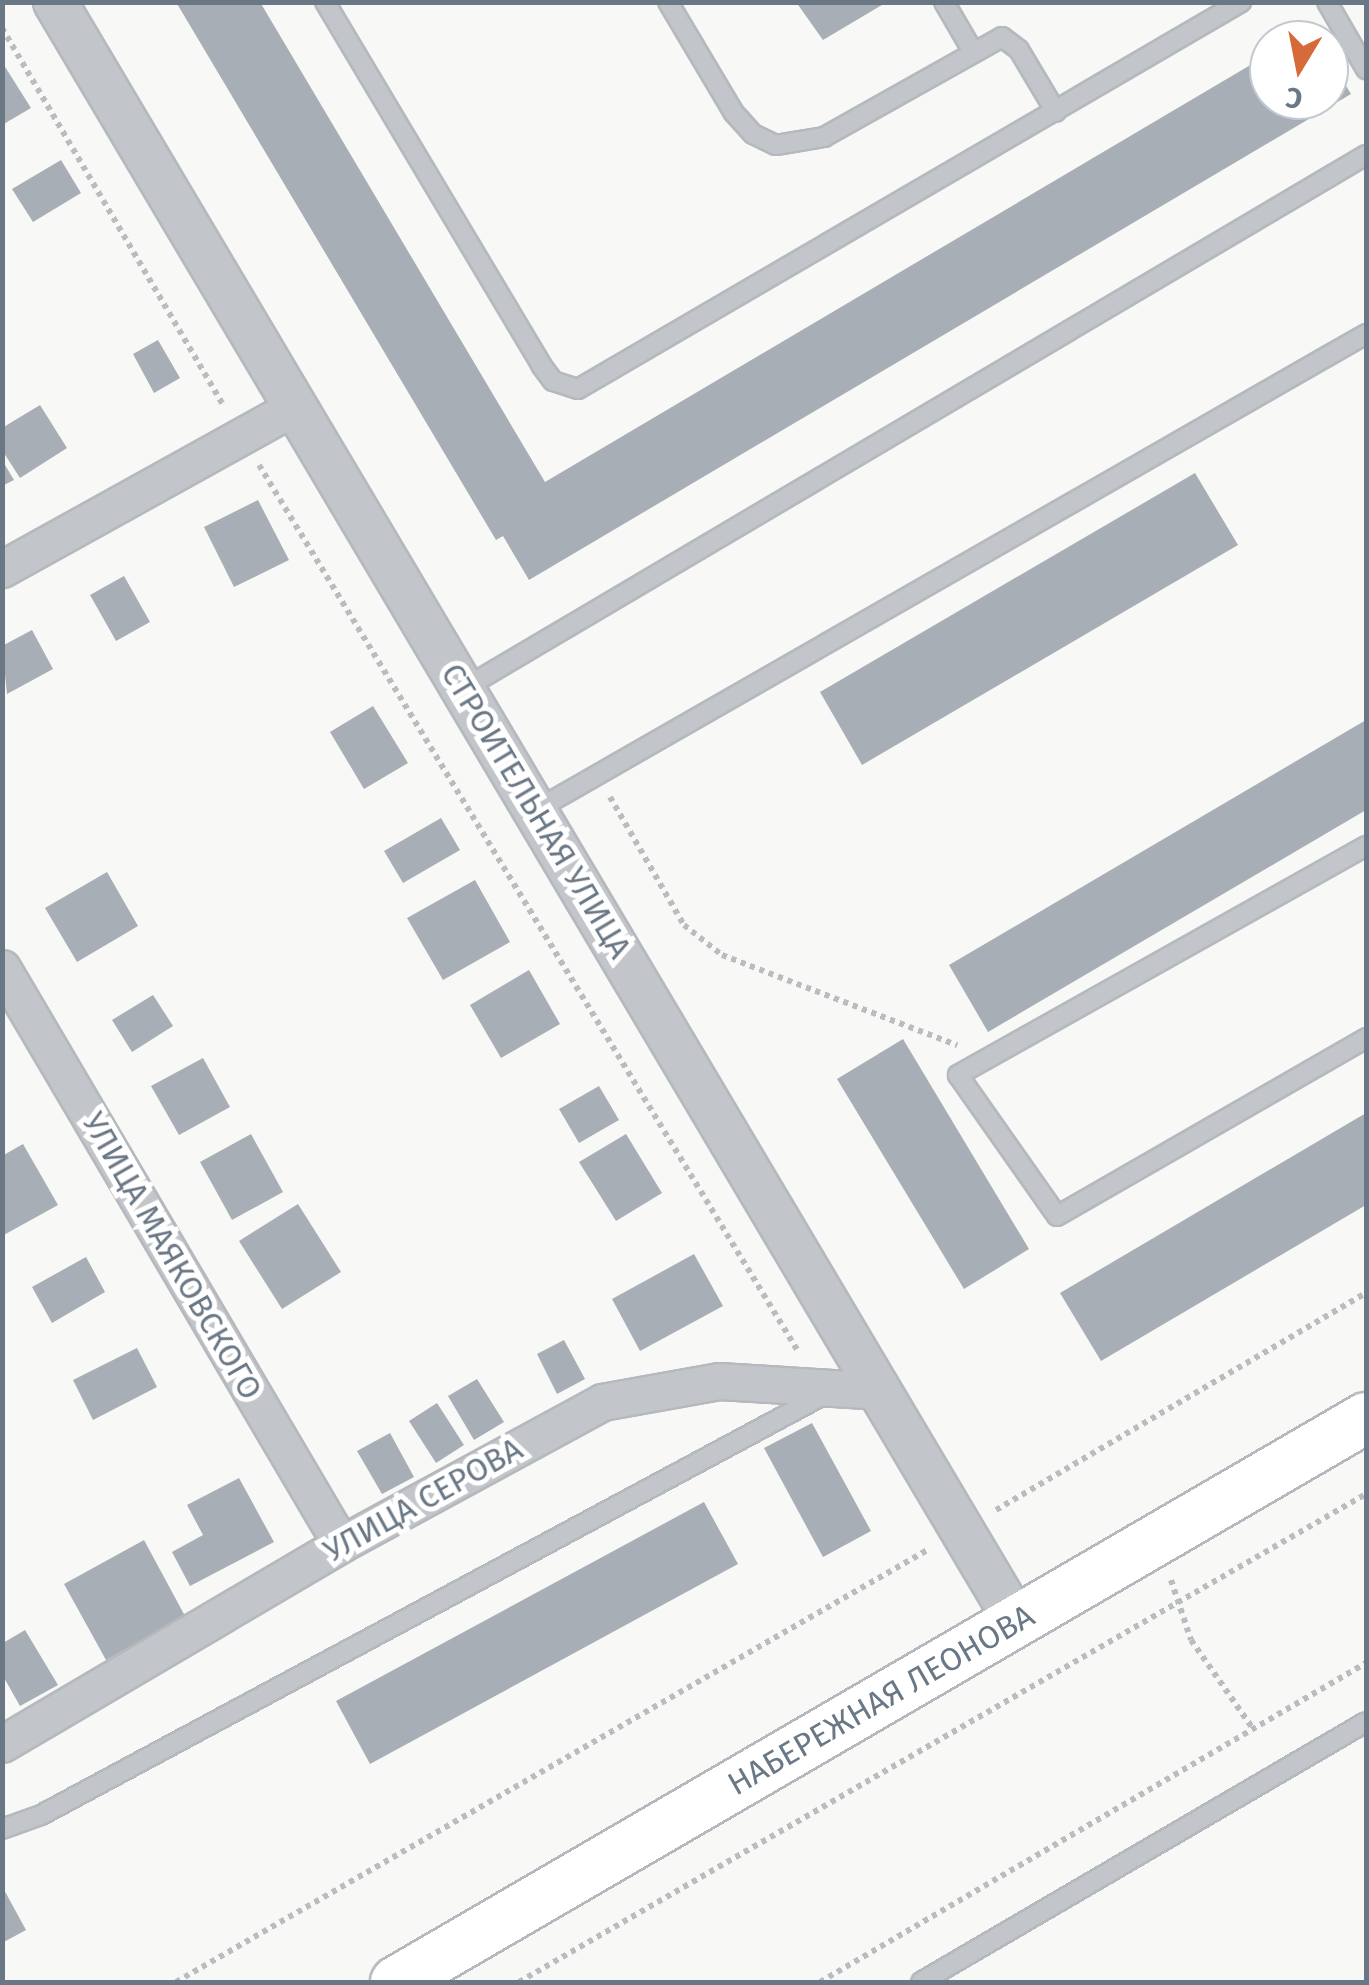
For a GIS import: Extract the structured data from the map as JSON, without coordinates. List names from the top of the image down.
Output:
{
  "streets": {
    "main road": ["НАБЕРЕЖНАЯ ЛЕОНОВА"],
    "street": ["СТРОИТЕЛЬНАЯ УЛИЦА", "УЛИЦА МАЯКОВСКОГО", "УЛИЦА СЕРОВА"]
  },
  "crossings": [
    ["СТРОИТЕЛЬНАЯ УЛИЦА", "УЛИЦА СЕРОВА"],
    ["СТРОИТЕЛЬНАЯ УЛИЦА", "НАБЕРЕЖНАЯ ЛЕОНОВА"],
    ["УЛИЦА МАЯКОВСКОГО", "УЛИЦА СЕРОВА"]
  ],
  "north": "bottom"
}
